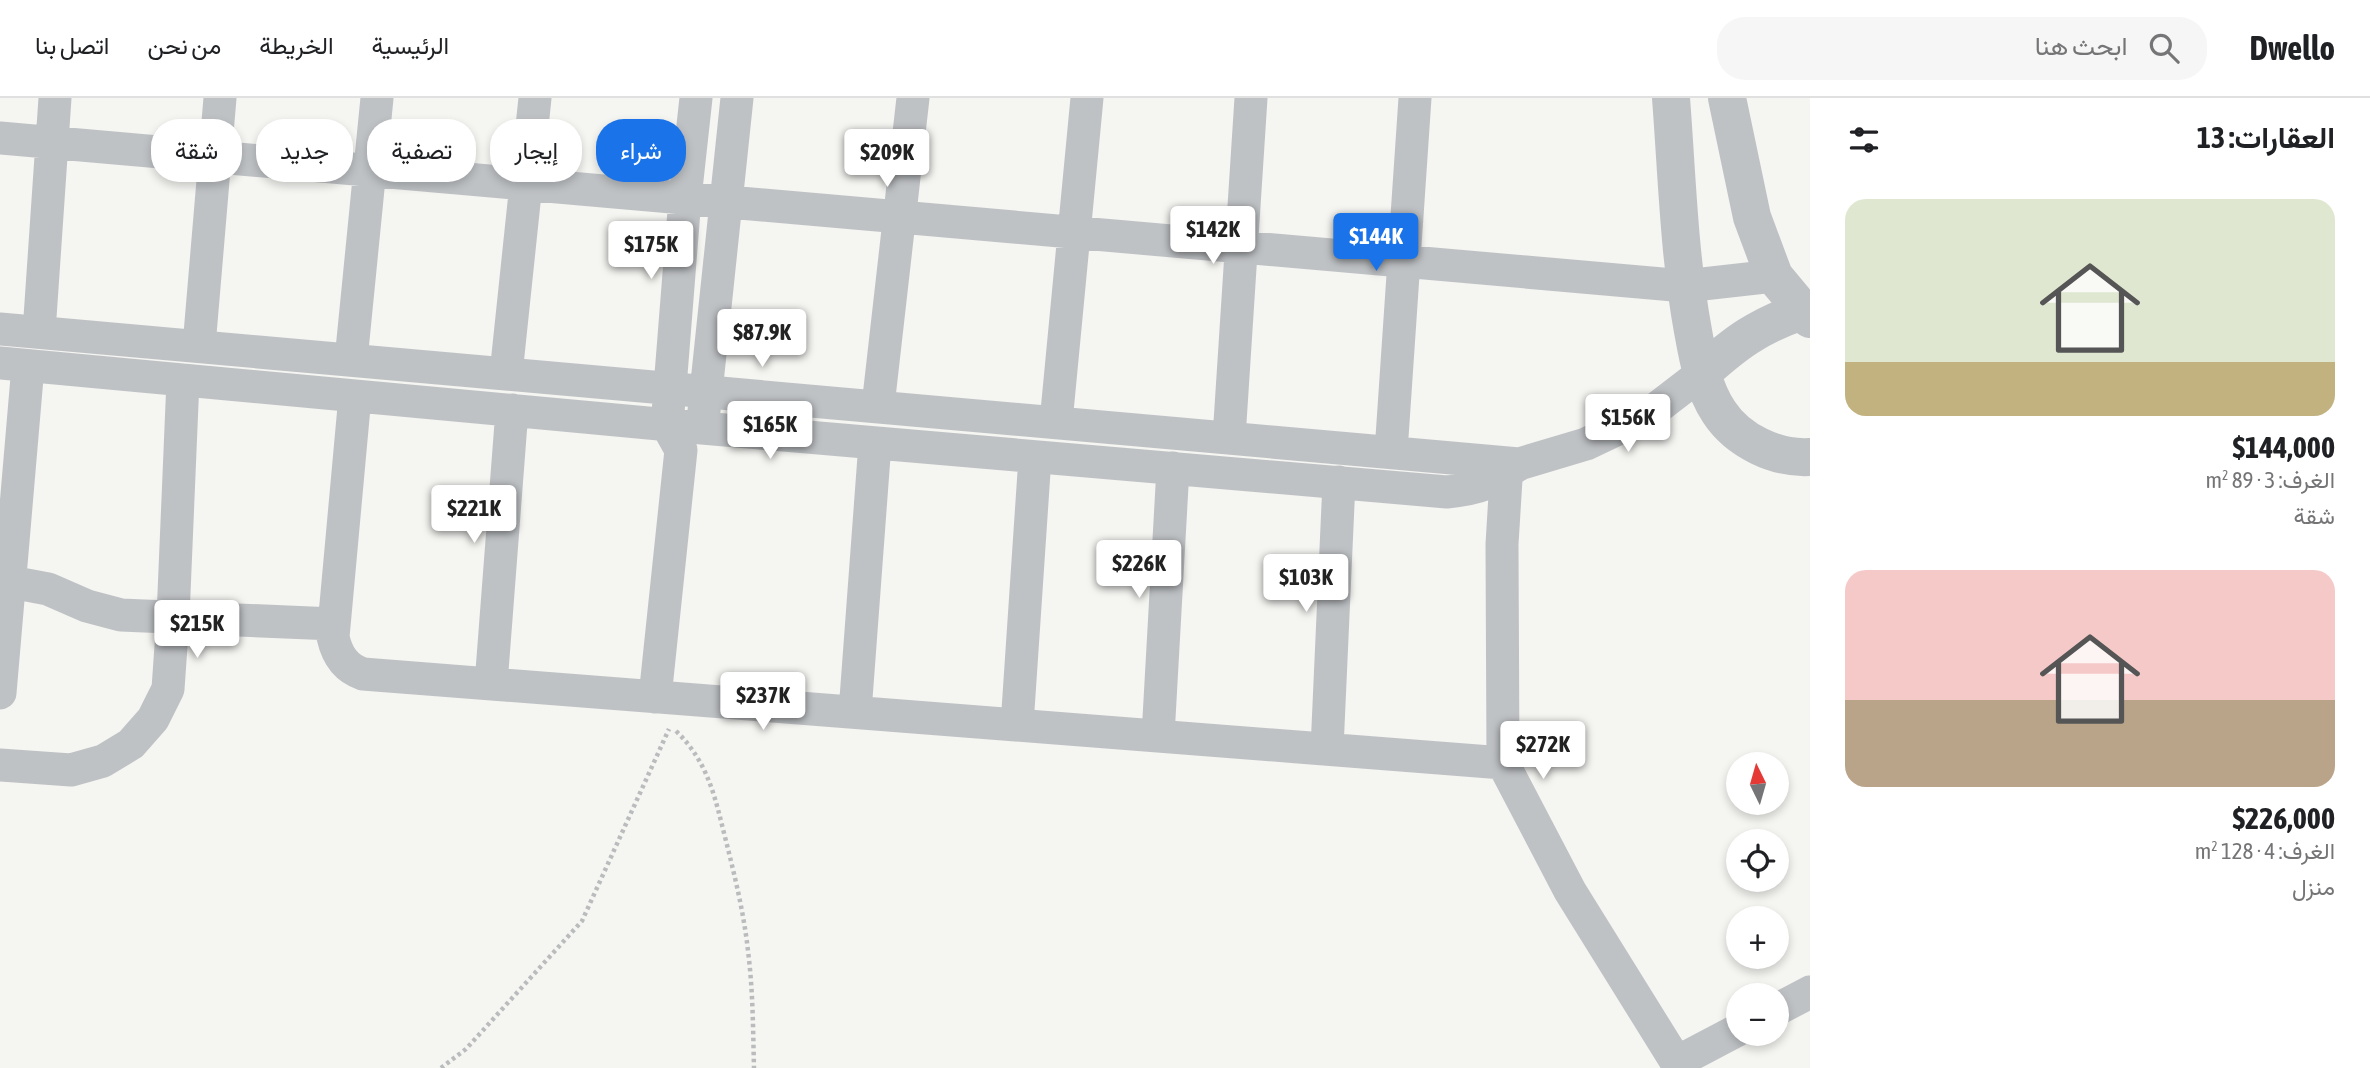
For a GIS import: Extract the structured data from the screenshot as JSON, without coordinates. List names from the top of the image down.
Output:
{
  "north": "top",
  "page": {
    "header": "Dwello",
    "search": "ابحث هنا",
    "nav": [
      "الرئيسية",
      "الخريطة",
      "من نحن",
      "اتصل بنا"
    ],
    "heading": "العقارات: 13",
    "chip": [
      "شراء",
      "إيجار",
      "تصفية",
      "جديد",
      "شقة"
    ],
    "price": [
      "$209K",
      "$142K",
      "$144K",
      "$175K",
      "$87.9K",
      "$156K",
      "$165K",
      "$221K",
      "$226K",
      "$103K",
      "$215K",
      "$237K",
      "$272K"
    ],
    "list": [
      {
        "name": "$144,000",
        "note": "الغرف: 3 · 89 m² · شقة"
      },
      {
        "name": "$226,000",
        "note": "الغرف: 4 · 128 m² · منزل"
      }
    ],
    "map_buttons": ["+", "−"]
  }
}
